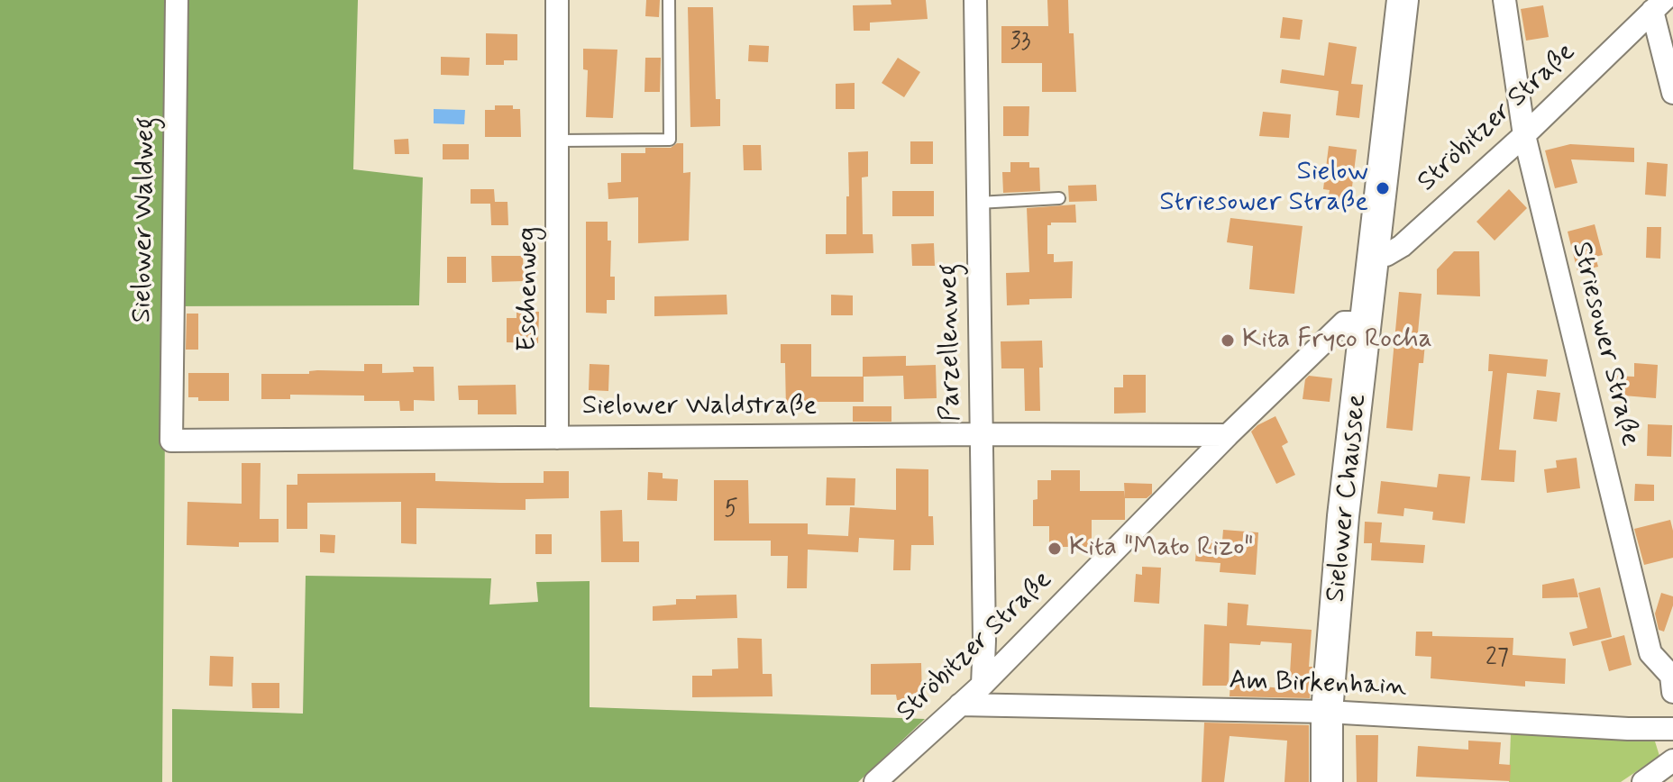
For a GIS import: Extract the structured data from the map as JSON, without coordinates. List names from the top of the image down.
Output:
{
  "streets": {
    "main road": ["Sielower Chaussee"],
    "street": [
      "Ströbitzer Straße",
      "Sielower Waldweg",
      "Eschenweg",
      "Parzellenweg",
      "Striesower Straße",
      "Sielower Waldstraße",
      "Am Birkenhain"
    ]
  },
  "crossings": [
    ["Ströbitzer Straße", "Parzellenweg"],
    ["Ströbitzer Straße", "Striesower Straße"],
    ["Ströbitzer Straße", "Sielower Waldstraße"],
    ["Ströbitzer Straße", "Sielower Chaussee"],
    ["Ströbitzer Straße", "Am Birkenhain"],
    ["Sielower Waldweg", "Sielower Waldstraße"],
    ["Eschenweg", "Sielower Waldstraße"],
    ["Parzellenweg", "Sielower Waldstraße"],
    ["Sielower Chaussee", "Am Birkenhain"]
  ],
  "places": ["Sielow Striesower Straße", "Kita Fryco Rocha", "Kita \"Mato Rizo\""],
  "house_numbers": ["33", "5", "27"]
}
